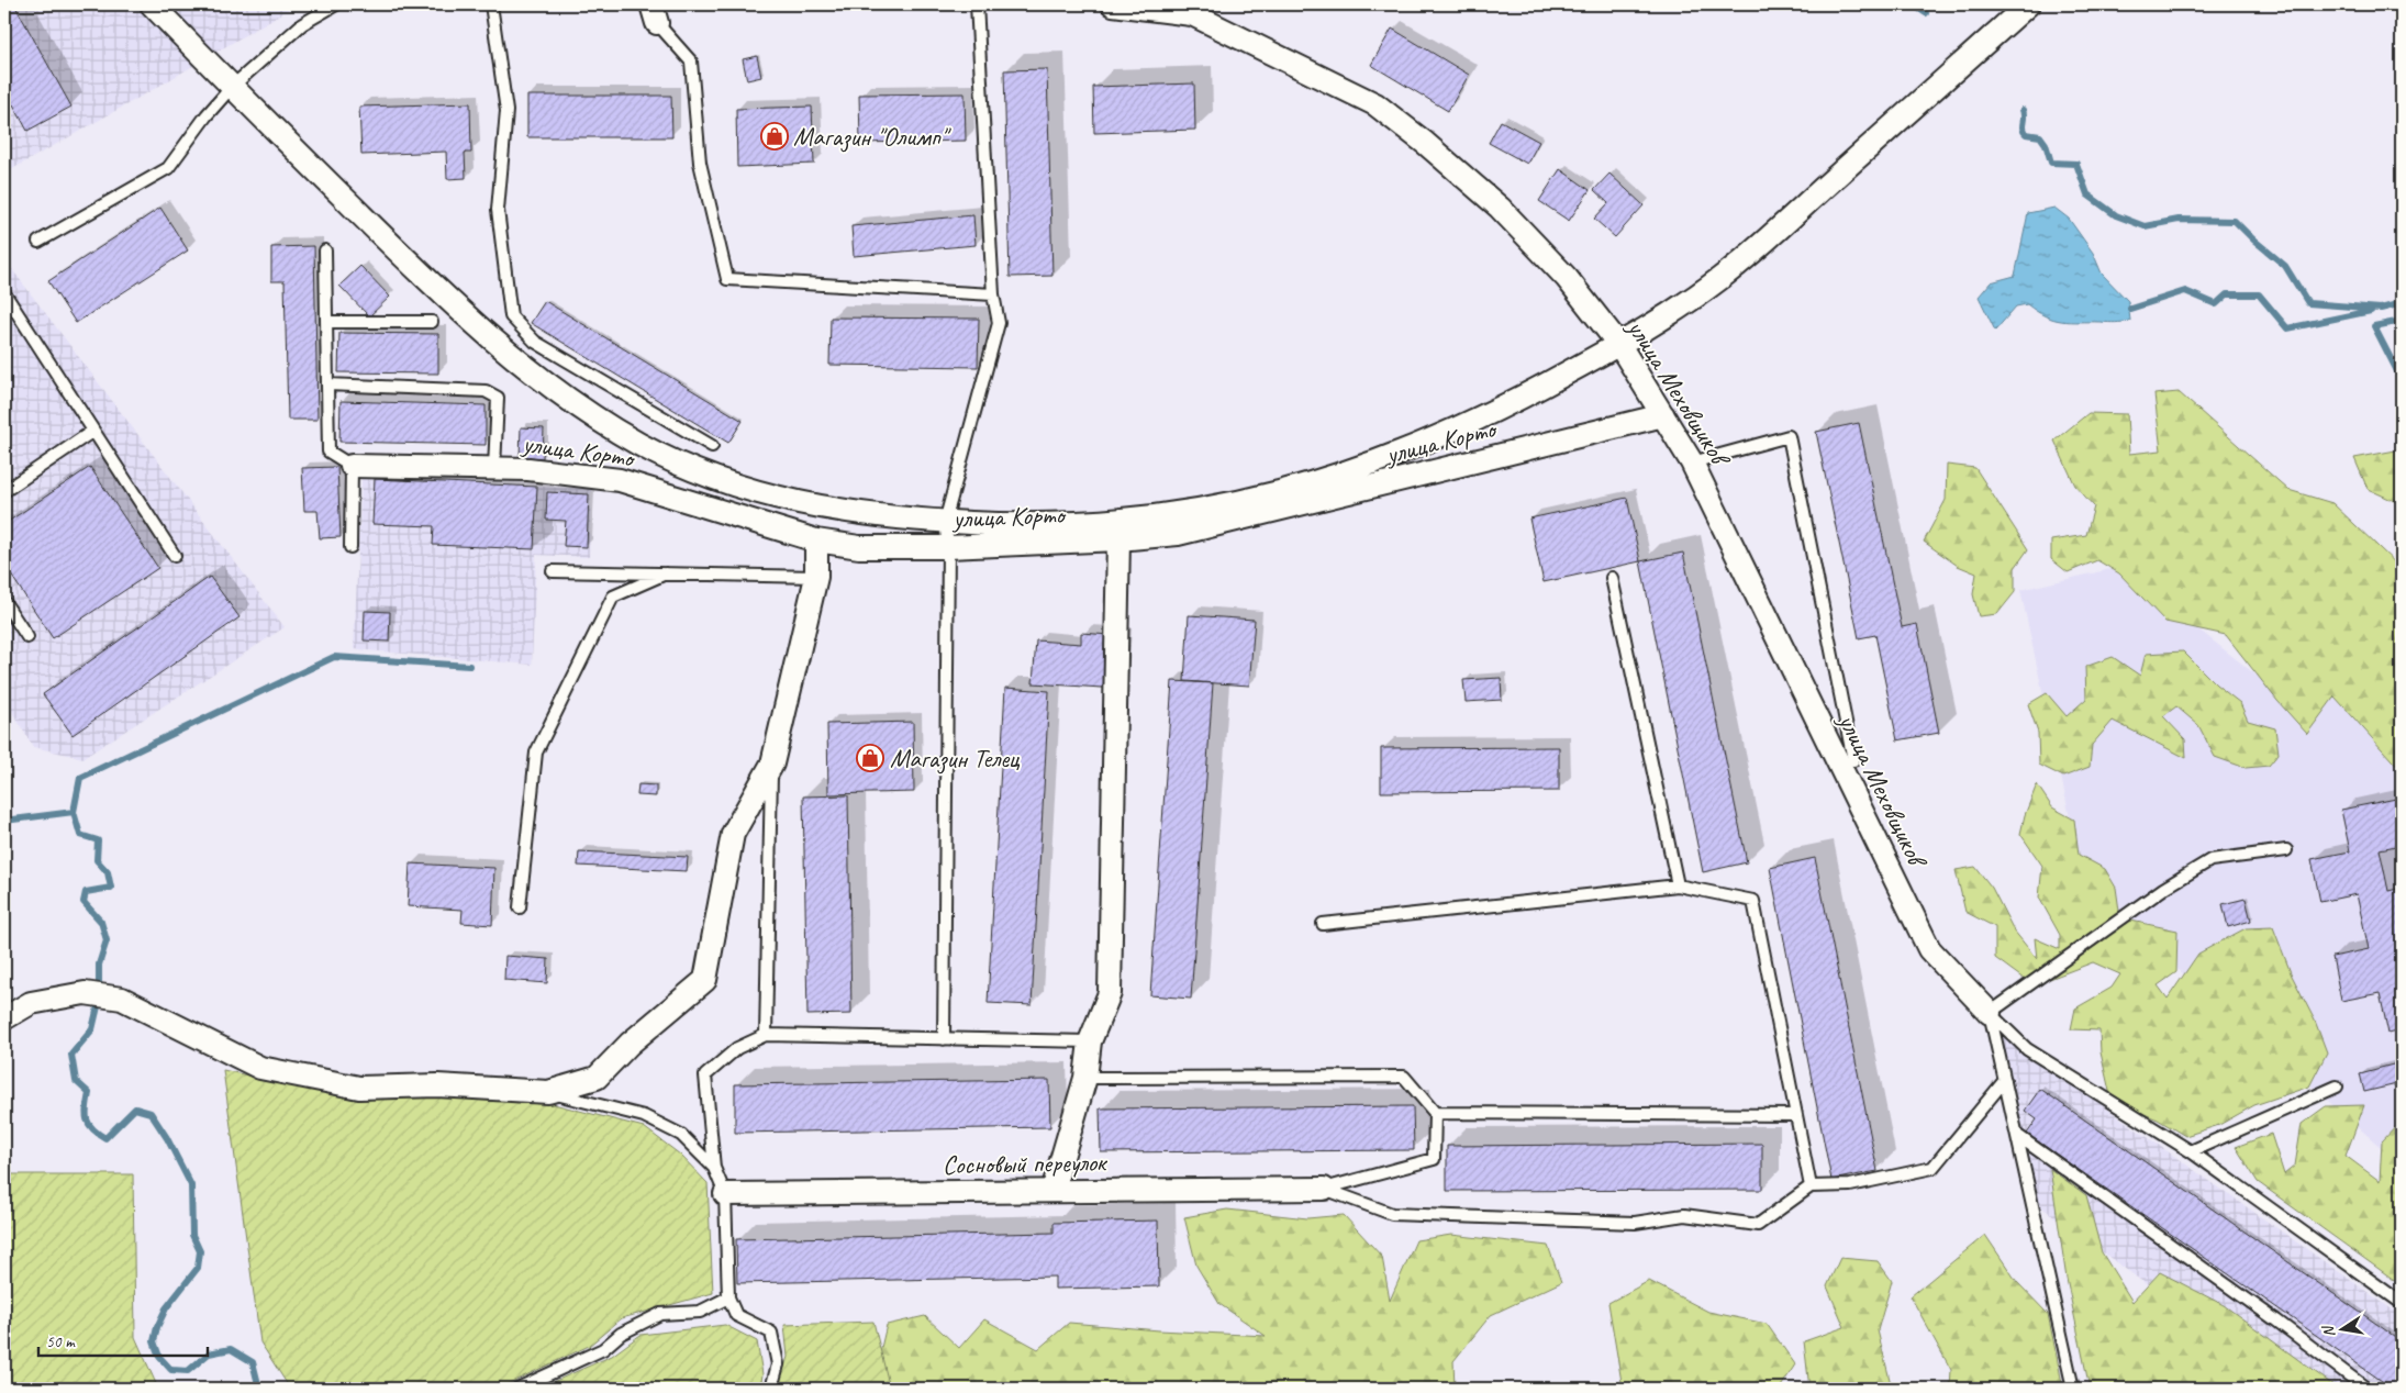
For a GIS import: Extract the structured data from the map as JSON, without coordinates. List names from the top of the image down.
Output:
{
  "streets": {
    "street": ["улица Меховщиков", "улица Корто", "Сосновый переулок"]
  },
  "crossings": [
    ["улица Меховщиков", "улица Корто"]
  ],
  "places": {
    "shop": ["Магазин \"Олимп\"", "Магазин Телец"]
  },
  "scale_bar": "50 m",
  "north": "left"
}
